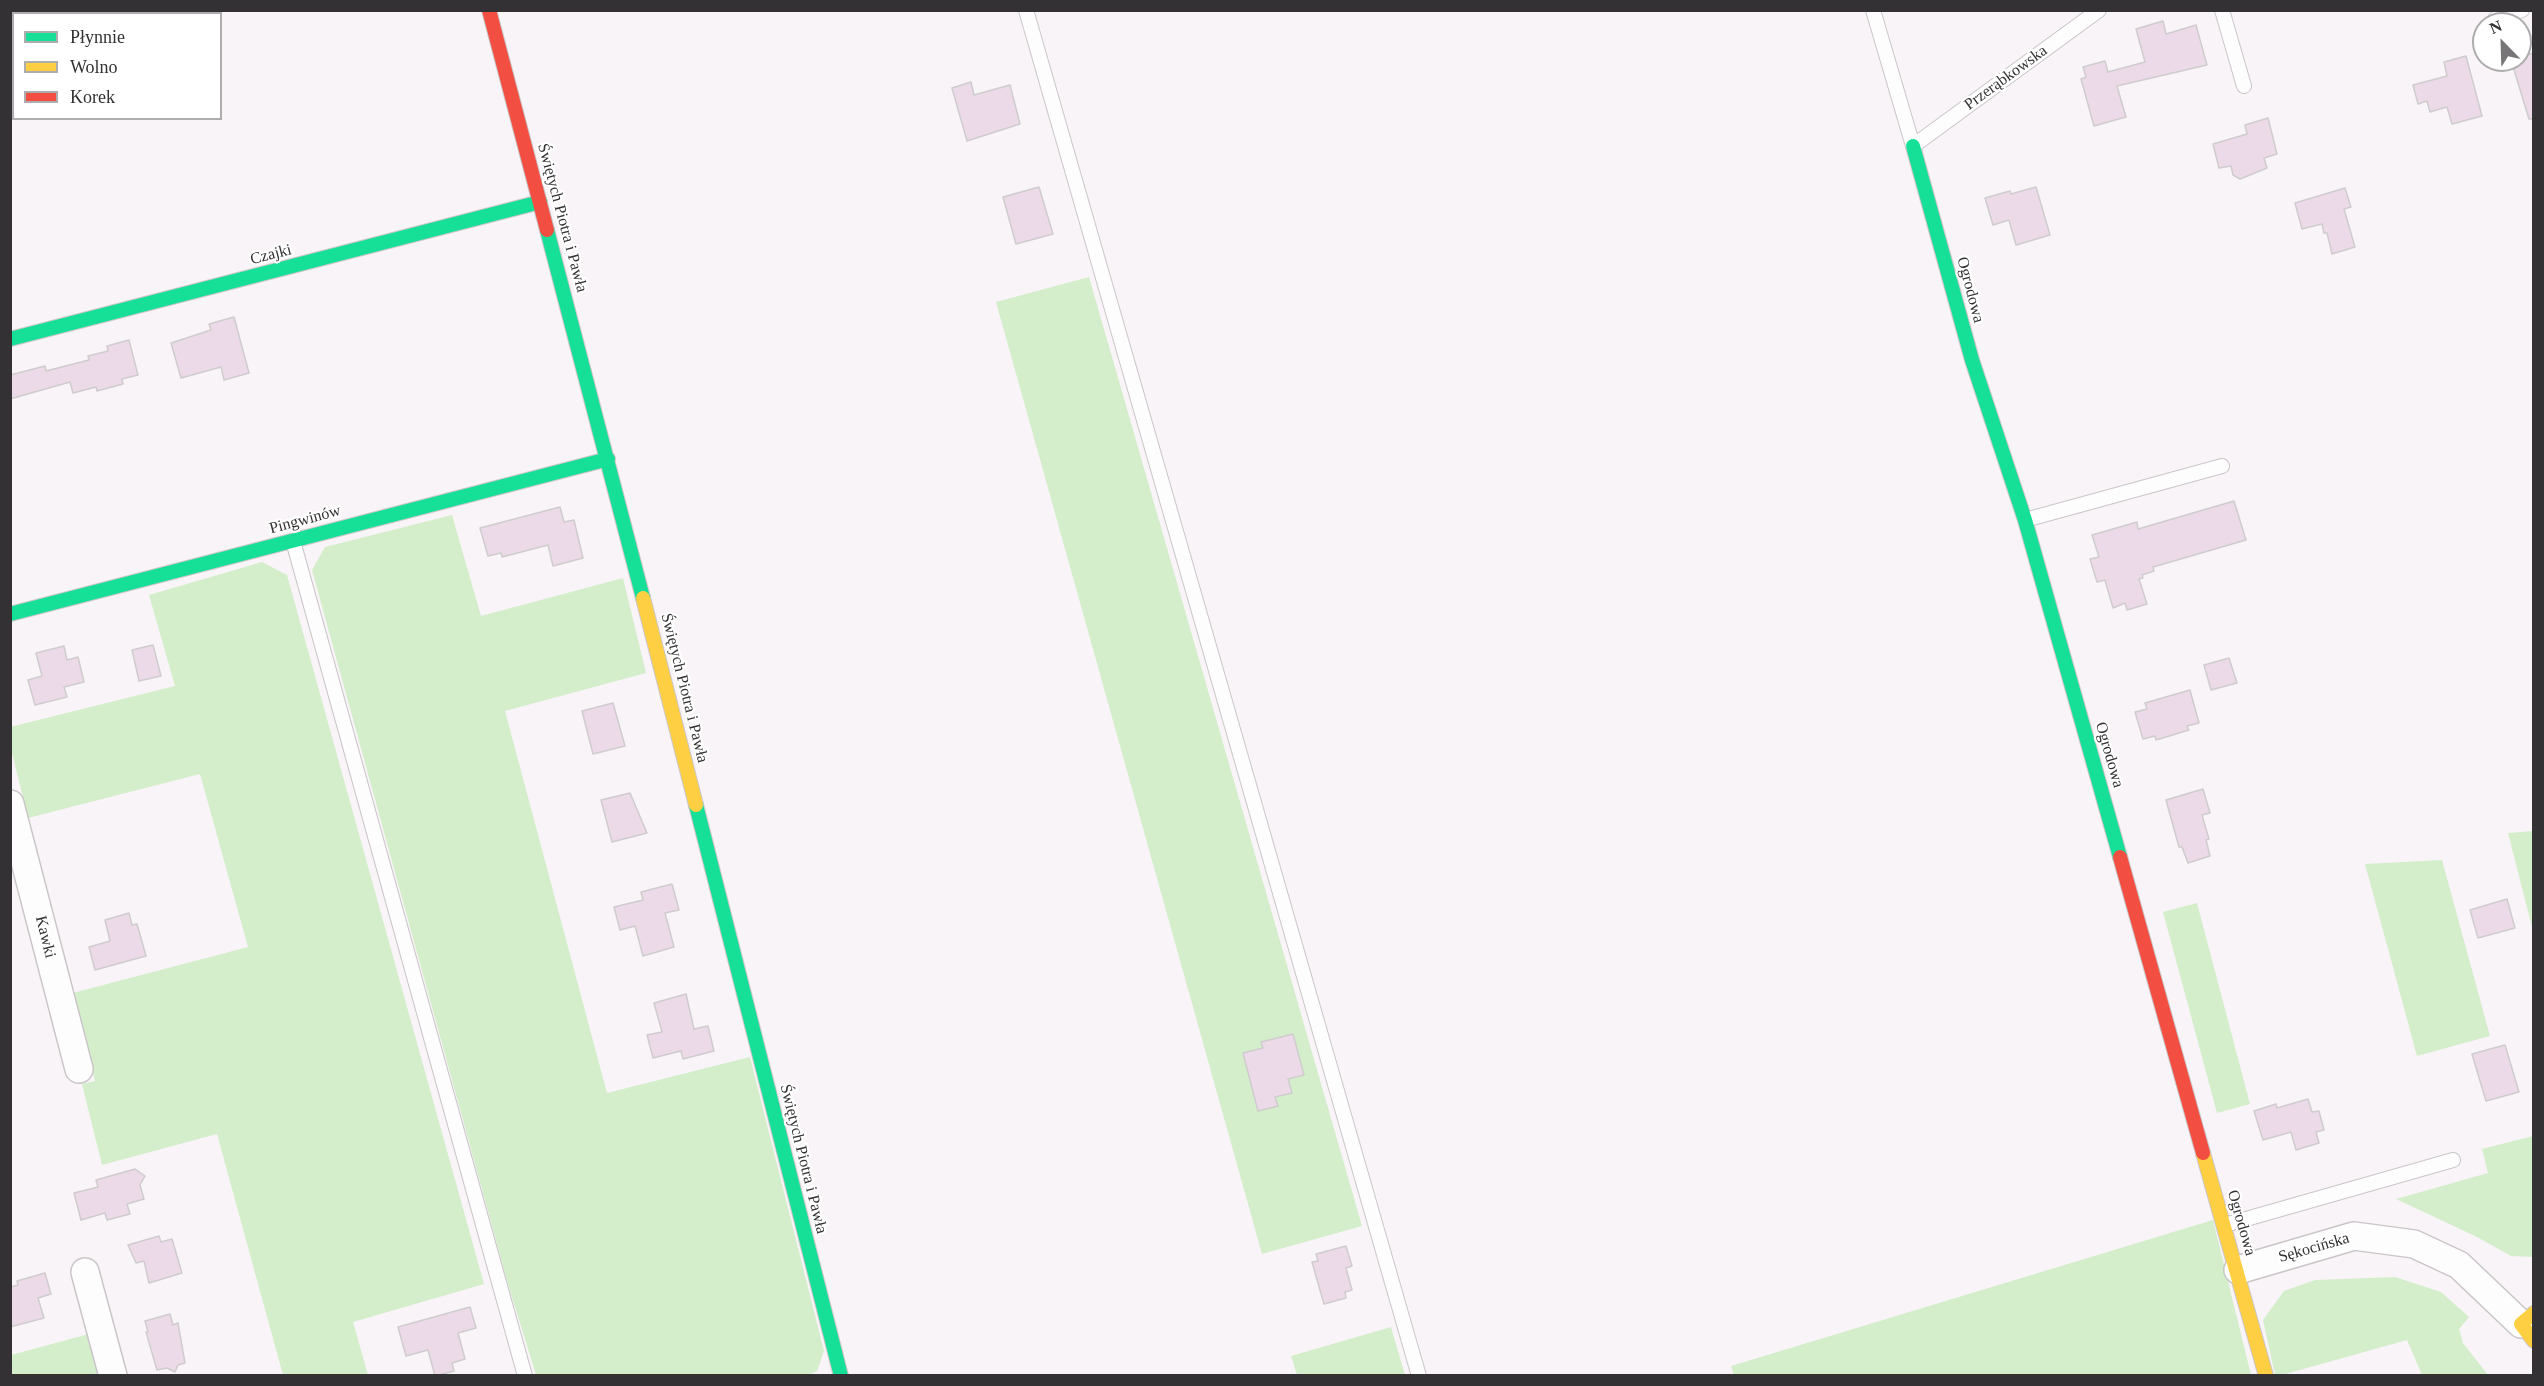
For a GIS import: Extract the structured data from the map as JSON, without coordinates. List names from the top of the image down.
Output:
{
  "streets": {
    "street": [
      "Świętych Piotra i Pawła",
      "Czajki",
      "Ogrodowa",
      "Pingwinów",
      "Kawki",
      "Sękocińska"
    ],
    "lane": ["Przerąbkowska"]
  },
  "crossings": [
    ["Przerąbkowska", "Ogrodowa"],
    ["Świętych Piotra i Pawła", "Czajki"],
    ["Świętych Piotra i Pawła", "Pingwinów"],
    ["Ogrodowa", "Sękocińska"]
  ],
  "legend": ["Płynnie", "Wolno", "Korek"],
  "north": "top left"
}
